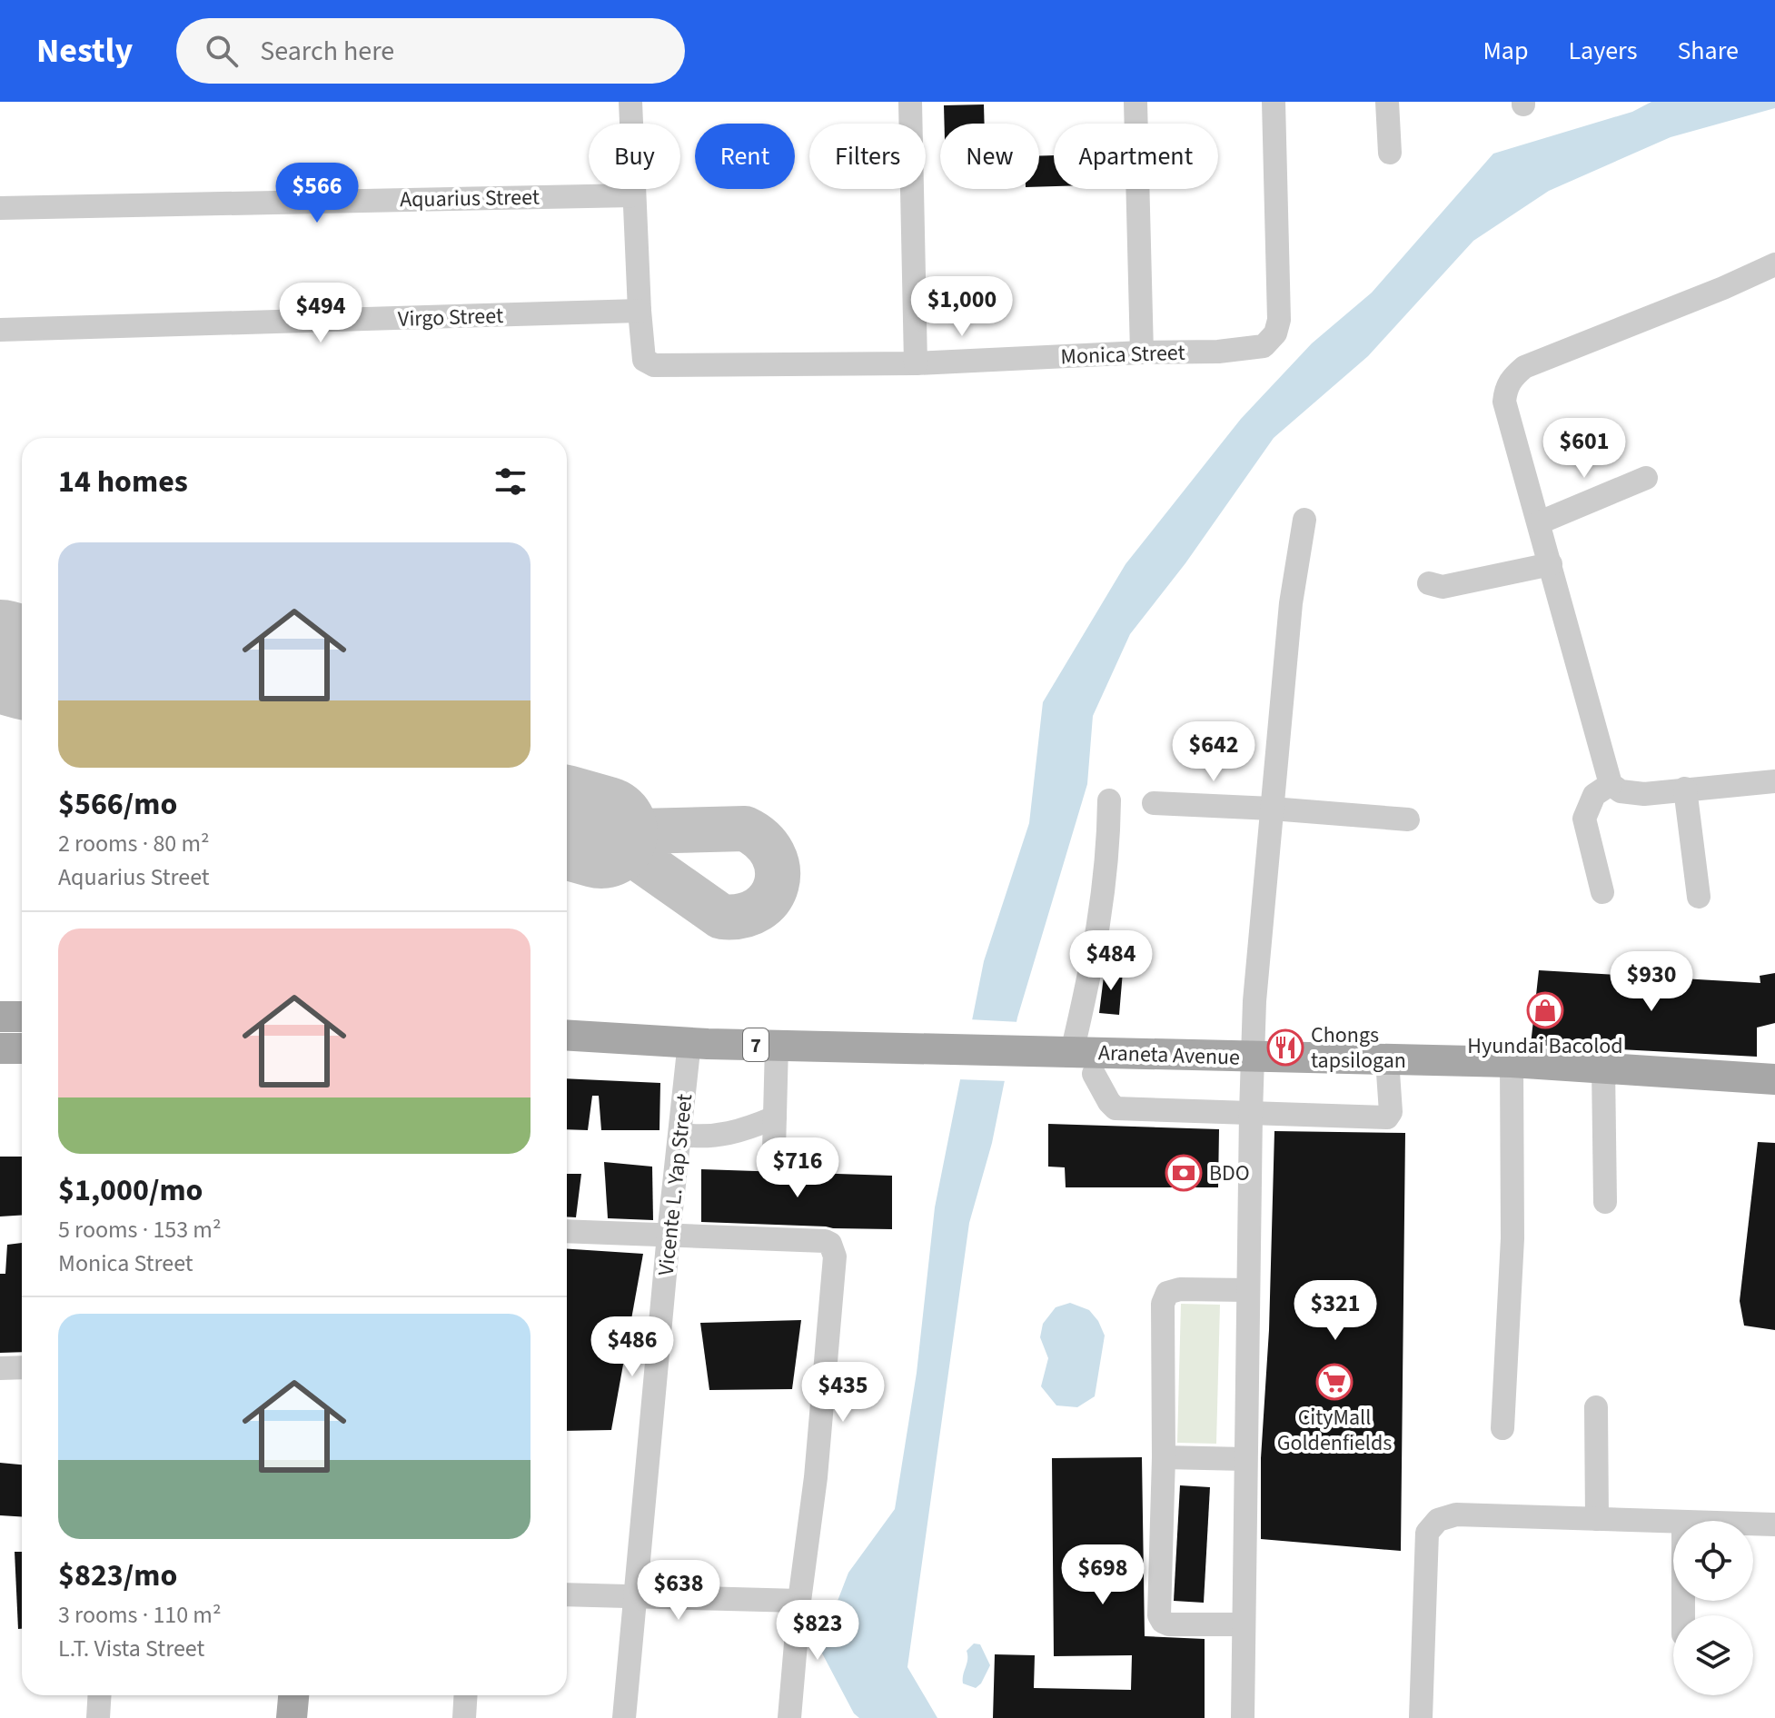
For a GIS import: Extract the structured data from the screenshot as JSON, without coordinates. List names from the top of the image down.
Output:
{
  "streets": {
    "main road": ["7", "Araneta Avenue"],
    "street": [
      "Aquarius Street",
      "Virgo Street",
      "Monica Street",
      "Vicente L. Yap Street"
    ]
  },
  "crossings": [
    ["Virgo Street", "Monica Street"],
    ["Araneta Avenue", "Vicente L. Yap Street"]
  ],
  "places": {
    "shop": ["Hyundai Bacolod"],
    "restaurant": ["Chongs tapsilogan"],
    "bank": ["BDO"],
    "supermarket": ["CityMall Goldenfields"]
  },
  "page": {
    "header": "Nestly",
    "search": "Search here",
    "nav": ["Map", "Layers", "Share"],
    "chip": [
      "Buy",
      "Rent",
      "Filters",
      "New",
      "Apartment"
    ],
    "price": [
      "$566",
      "$1,000",
      "$494",
      "$601",
      "$642",
      "$484",
      "$930",
      "$716",
      "$321",
      "$486",
      "$435",
      "$698",
      "$638",
      "$823"
    ],
    "heading": "14 homes",
    "list": [
      {
        "name": "$566/mo",
        "note": "2 rooms · 80 m² · Aquarius Street"
      },
      {
        "name": "$1,000/mo",
        "note": "5 rooms · 153 m² · Monica Street"
      },
      {
        "name": "$823/mo",
        "note": "3 rooms · 110 m² · L.T. Vista Street"
      }
    ]
  }
}
